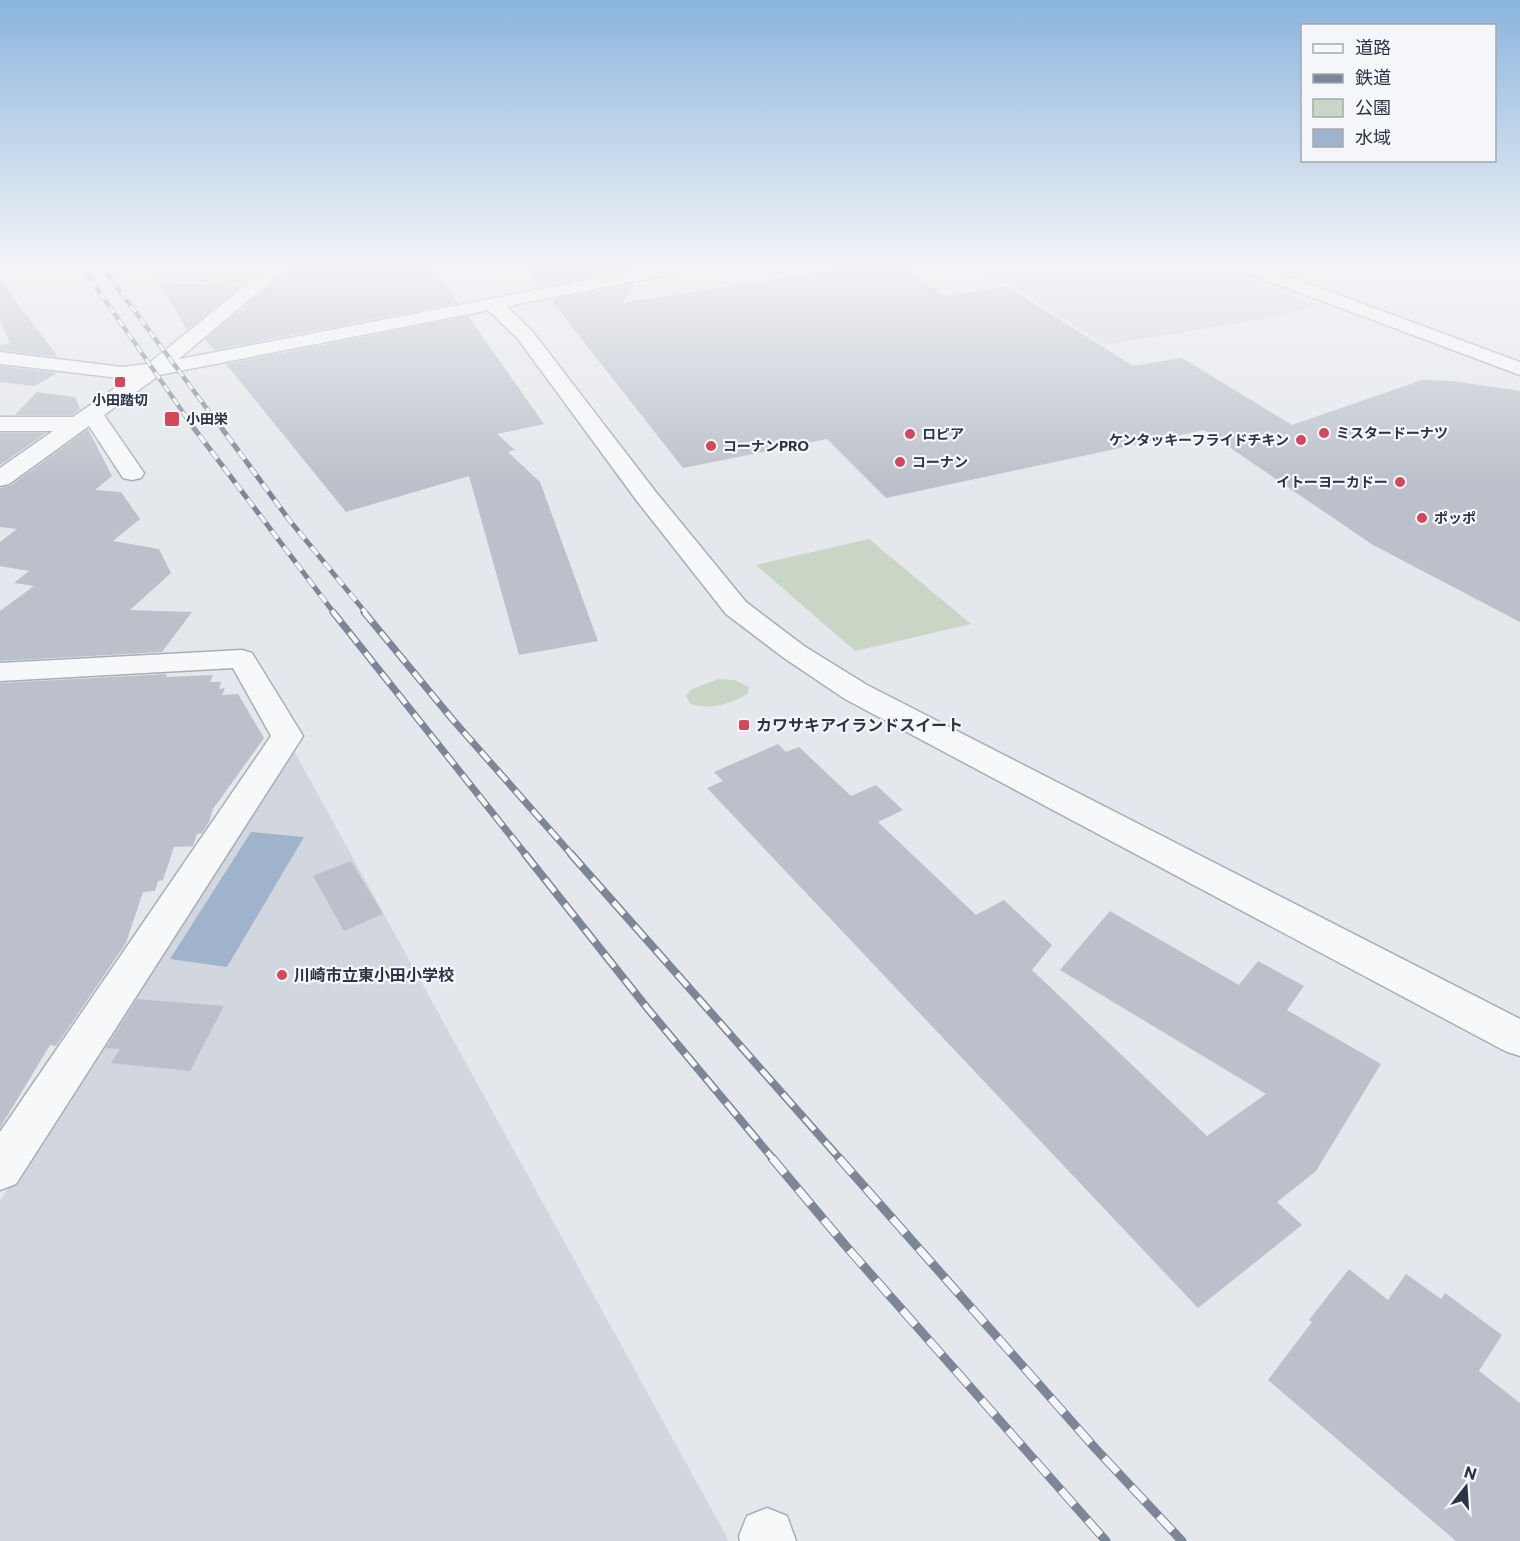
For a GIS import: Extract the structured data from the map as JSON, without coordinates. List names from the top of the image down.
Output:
{
  "places": {
    "transit": ["小田踏切", "小田栄", "カワサキアイランドスイート"],
    "other": [
      "ミスタードーナツ",
      "ロピア",
      "ケンタッキーフライドチキン",
      "コーナンPRO",
      "コーナン",
      "イトーヨーカドー",
      "ポッポ",
      "川崎市立東小田小学校"
    ]
  },
  "legend": [
    "道路",
    "鉄道",
    "公園",
    "水域"
  ],
  "north": "top"
}
